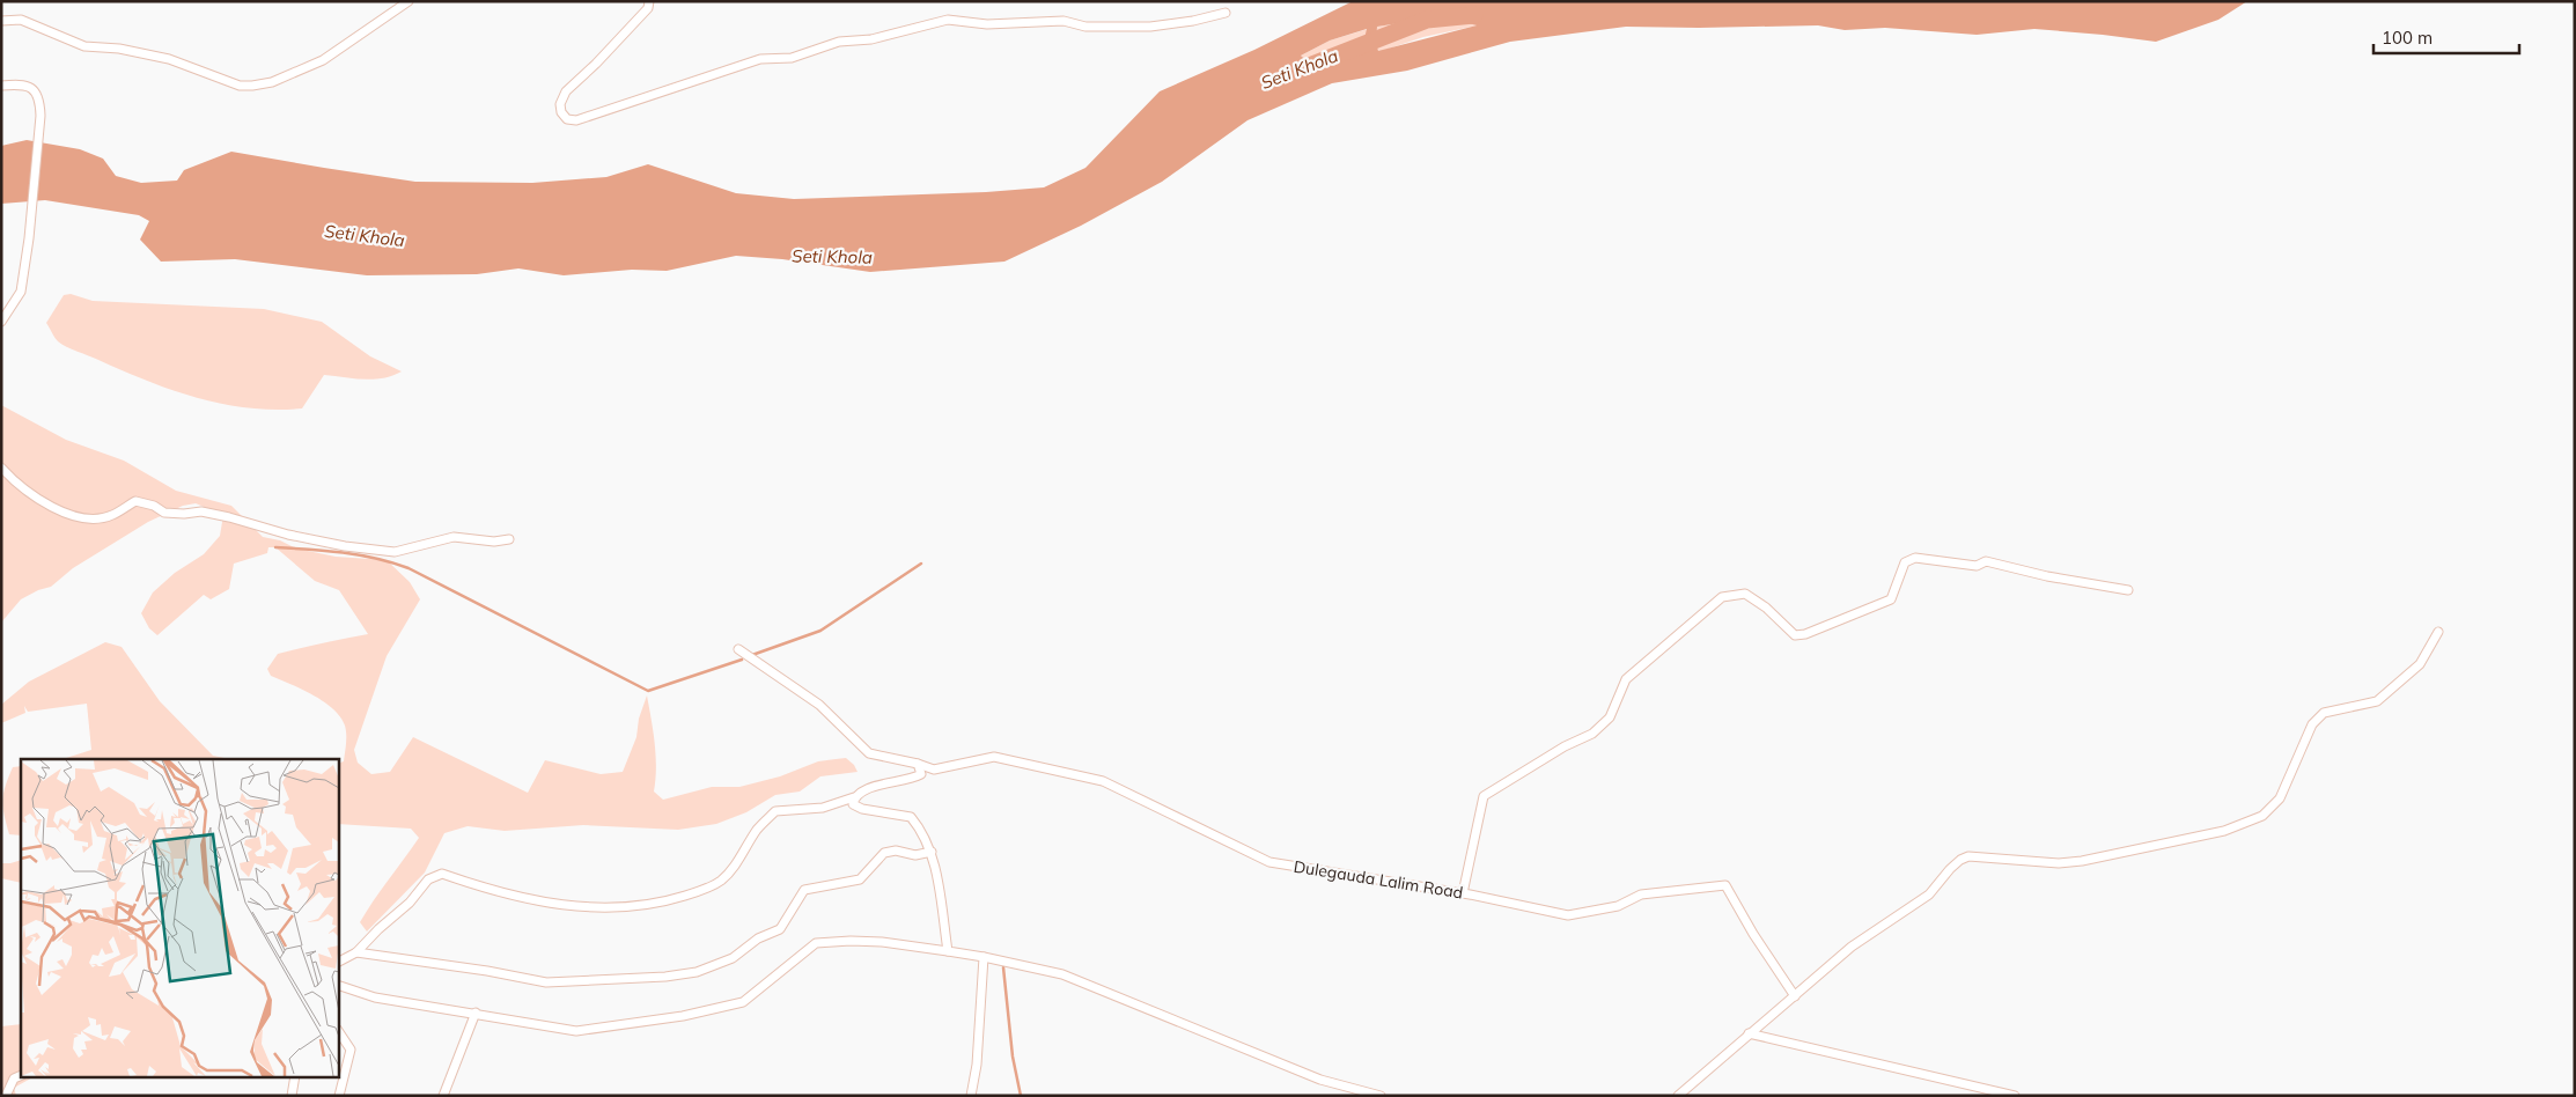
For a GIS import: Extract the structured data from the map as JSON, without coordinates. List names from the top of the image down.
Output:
{
  "streets": {
    "street": ["Dulegauda Lalim Road"]
  },
  "water": ["Seti Khola"],
  "scale_bar": "100 m"
}
